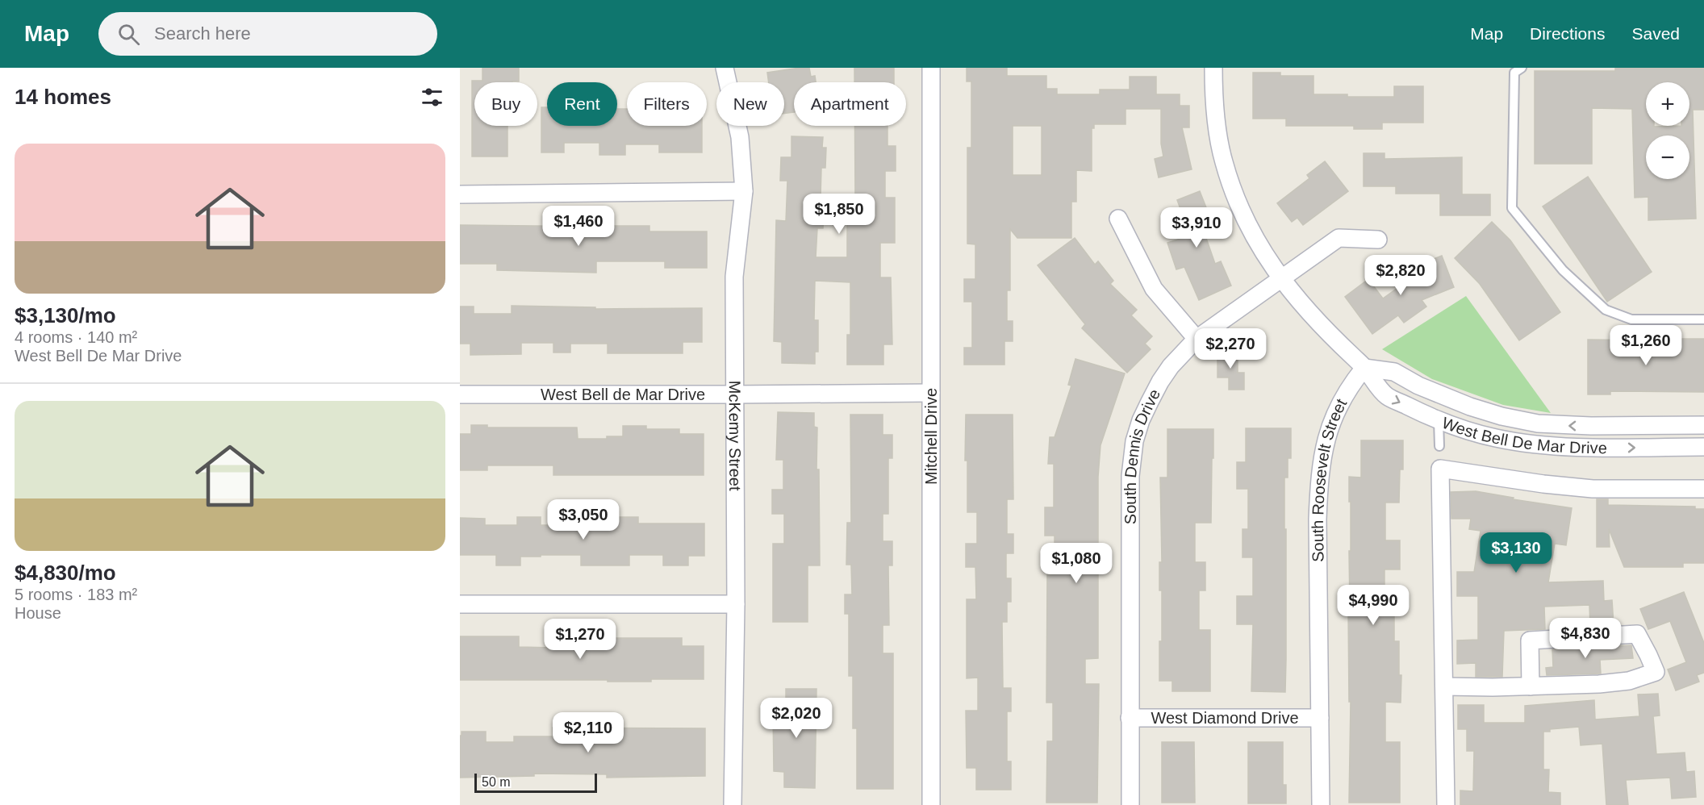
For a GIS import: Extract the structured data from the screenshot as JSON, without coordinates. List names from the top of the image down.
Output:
{
  "streets": {
    "street": [
      "West Bell de Mar Drive",
      "West Bell De Mar Drive",
      "McKemy Street",
      "Mitchell Drive",
      "South Dennis Drive",
      "South Roosevelt Street",
      "West Diamond Drive"
    ]
  },
  "crossings": [
    ["West Bell de Mar Drive", "McKemy Street"],
    ["West Bell de Mar Drive", "Mitchell Drive"],
    ["West Bell De Mar Drive", "South Dennis Drive"],
    ["West Bell De Mar Drive", "South Roosevelt Street"],
    ["South Dennis Drive", "West Diamond Drive"],
    ["South Roosevelt Street", "West Diamond Drive"]
  ],
  "scale_bar": "50 m",
  "page": {
    "header": "Map",
    "search": "Search here",
    "nav": ["Map", "Directions", "Saved"],
    "heading": "14 homes",
    "map_buttons": ["+", "−"],
    "chip": [
      "Buy",
      "Rent",
      "Filters",
      "New",
      "Apartment"
    ],
    "list": [
      {
        "name": "$3,130/mo",
        "note": "4 rooms · 140 m² · West Bell De Mar Drive"
      },
      {
        "name": "$4,830/mo",
        "note": "5 rooms · 183 m² · House"
      }
    ],
    "price": [
      "$1,850",
      "$1,460",
      "$3,910",
      "$2,820",
      "$1,260",
      "$2,270",
      "$3,050",
      "$3,130",
      "$1,080",
      "$4,990",
      "$4,830",
      "$1,270",
      "$2,020",
      "$2,110"
    ],
    "scale": "50 m"
  }
}
